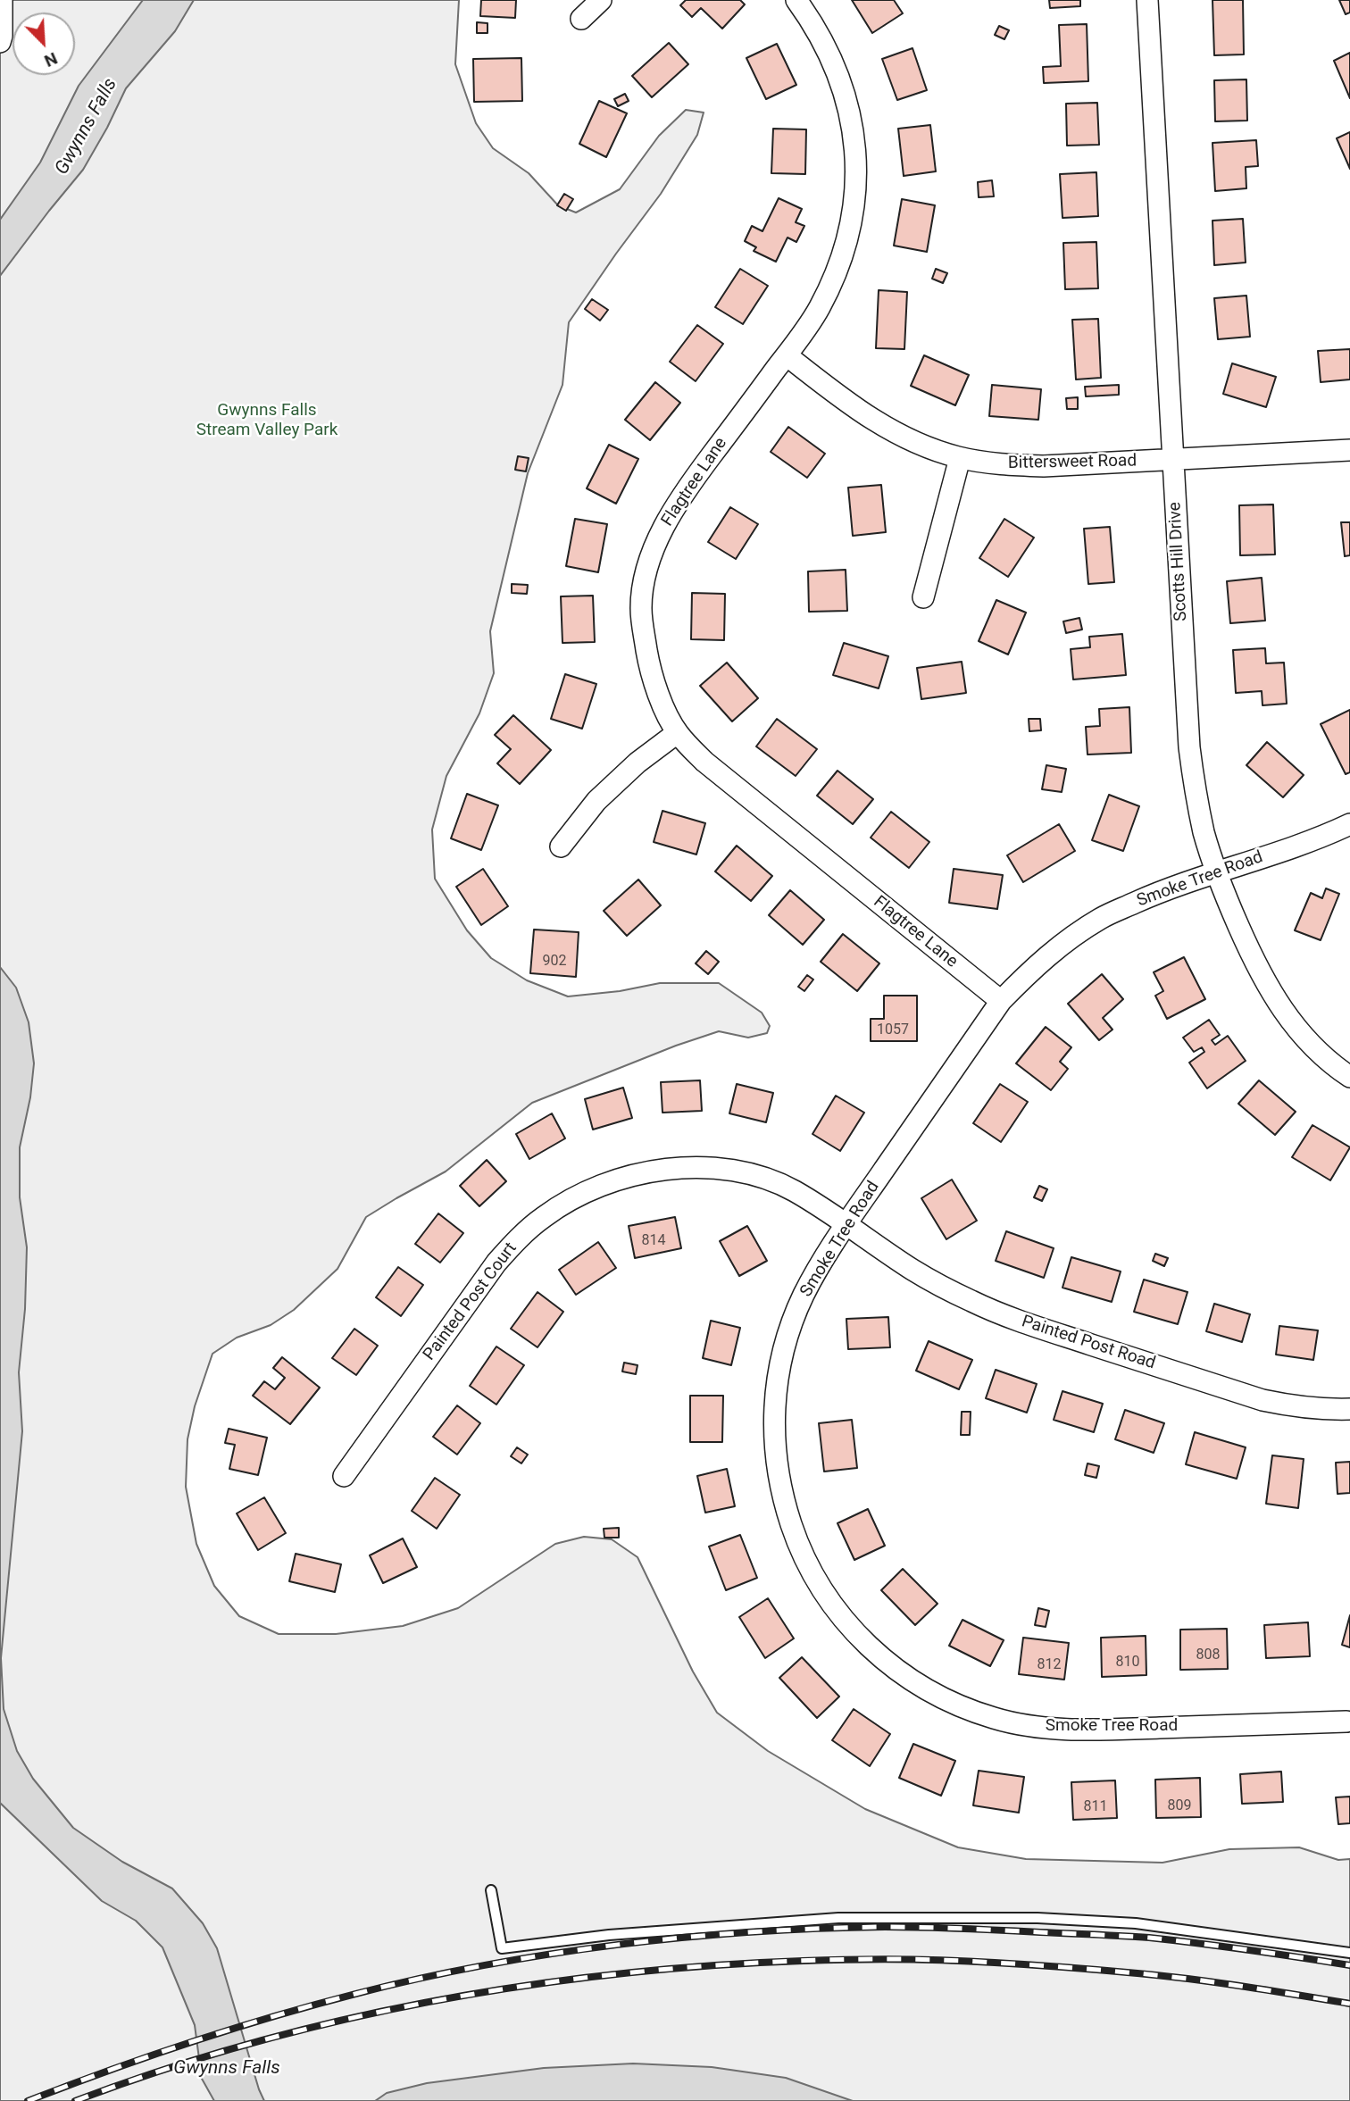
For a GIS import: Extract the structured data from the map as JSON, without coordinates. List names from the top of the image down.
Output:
{
  "streets": {
    "street": [
      "Bittersweet Road",
      "Flagtree Lane",
      "Scotts Hill Drive",
      "Smoke Tree Road",
      "Painted Post Court",
      "Painted Post Road"
    ]
  },
  "crossings": [
    ["Bittersweet Road", "Flagtree Lane"],
    ["Bittersweet Road", "Scotts Hill Drive"],
    ["Flagtree Lane", "Smoke Tree Road"],
    ["Scotts Hill Drive", "Smoke Tree Road"],
    ["Smoke Tree Road", "Painted Post Court"],
    ["Smoke Tree Road", "Painted Post Road"],
    ["Painted Post Court", "Painted Post Road"]
  ],
  "water": ["Gwynns Falls"],
  "parks": ["Gwynns Falls Stream Valley Park"],
  "house_numbers": [
    "902",
    "1057",
    "814",
    "808",
    "810",
    "812",
    "809",
    "811"
  ],
  "north": "bottom right"
}
